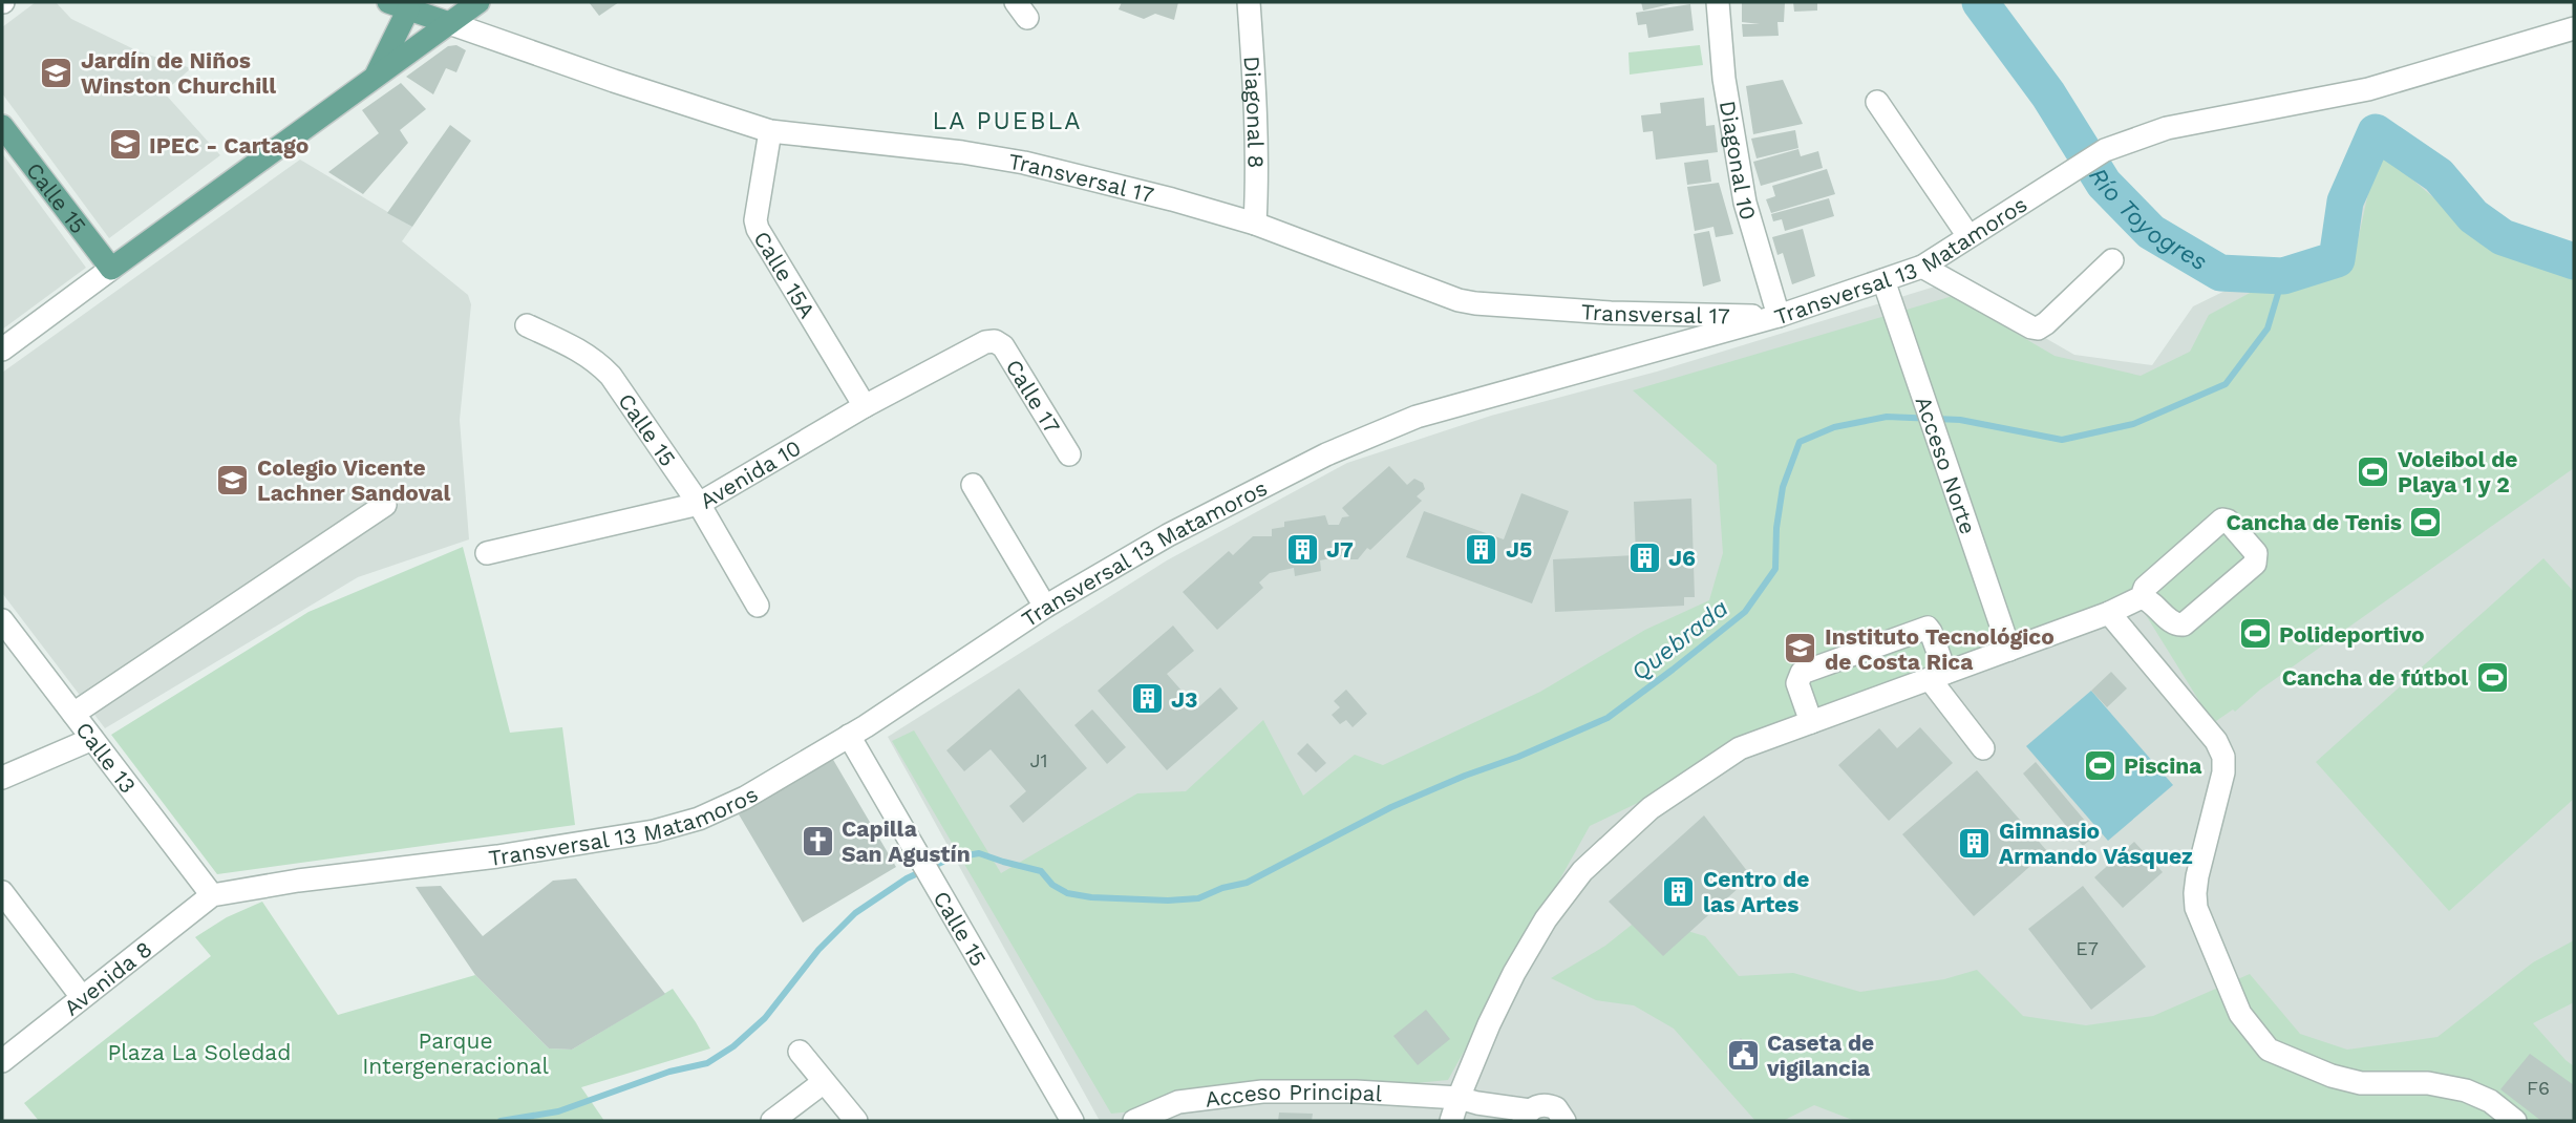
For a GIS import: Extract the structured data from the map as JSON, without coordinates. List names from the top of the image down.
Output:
{
  "streets": {
    "main road": ["Transversal 17", "Calle 15"],
    "street": [
      "Diagonal 8",
      "Diagonal 10",
      "Transversal 13 Matamoros",
      "Calle 15A",
      "Calle 17",
      "Acceso Norte",
      "Avenida 10",
      "Calle 13",
      "Avenida 8",
      "Acceso Principal"
    ]
  },
  "crossings": [
    ["Diagonal 8", "Transversal 17"],
    ["Diagonal 10", "Transversal 17"],
    ["Diagonal 10", "Transversal 13 Matamoros"],
    ["Transversal 17", "Transversal 13 Matamoros"],
    ["Transversal 17", "Calle 15A"],
    ["Calle 15", "Transversal 13 Matamoros"],
    ["Calle 15", "Avenida 10"],
    ["Transversal 13 Matamoros", "Acceso Norte"],
    ["Transversal 13 Matamoros", "Calle 13"],
    ["Transversal 13 Matamoros", "Avenida 8"],
    ["Calle 15A", "Avenida 10"],
    ["Calle 17", "Avenida 10"],
    ["Calle 13", "Avenida 8"]
  ],
  "districts": ["LA PUEBLA"],
  "water": ["Río Toyogres", "Quebrada"],
  "parks": ["Parque Intergeneracional", "Plaza La Soledad"],
  "places": {
    "school or university": [
      "Jardín de Niños Winston Churchill",
      "IPEC - Cartago",
      "Colegio Vicente Lachner Sandoval",
      "Instituto Tecnológico de Costa Rica"
    ],
    "sports": [
      "Voleibol de Playa 1 y 2",
      "Cancha de Tenis",
      "Polideportivo",
      "Cancha de fútbol",
      "Piscina"
    ],
    "building": [
      "J7",
      "J5",
      "J6",
      "J3",
      "Gimnasio Armando Vásquez",
      "Centro de las Artes"
    ],
    "church": ["Capilla San Agustín"],
    "public building": ["Caseta de vigilancia"]
  },
  "house_numbers": ["J1", "E7", "F6"]
}
